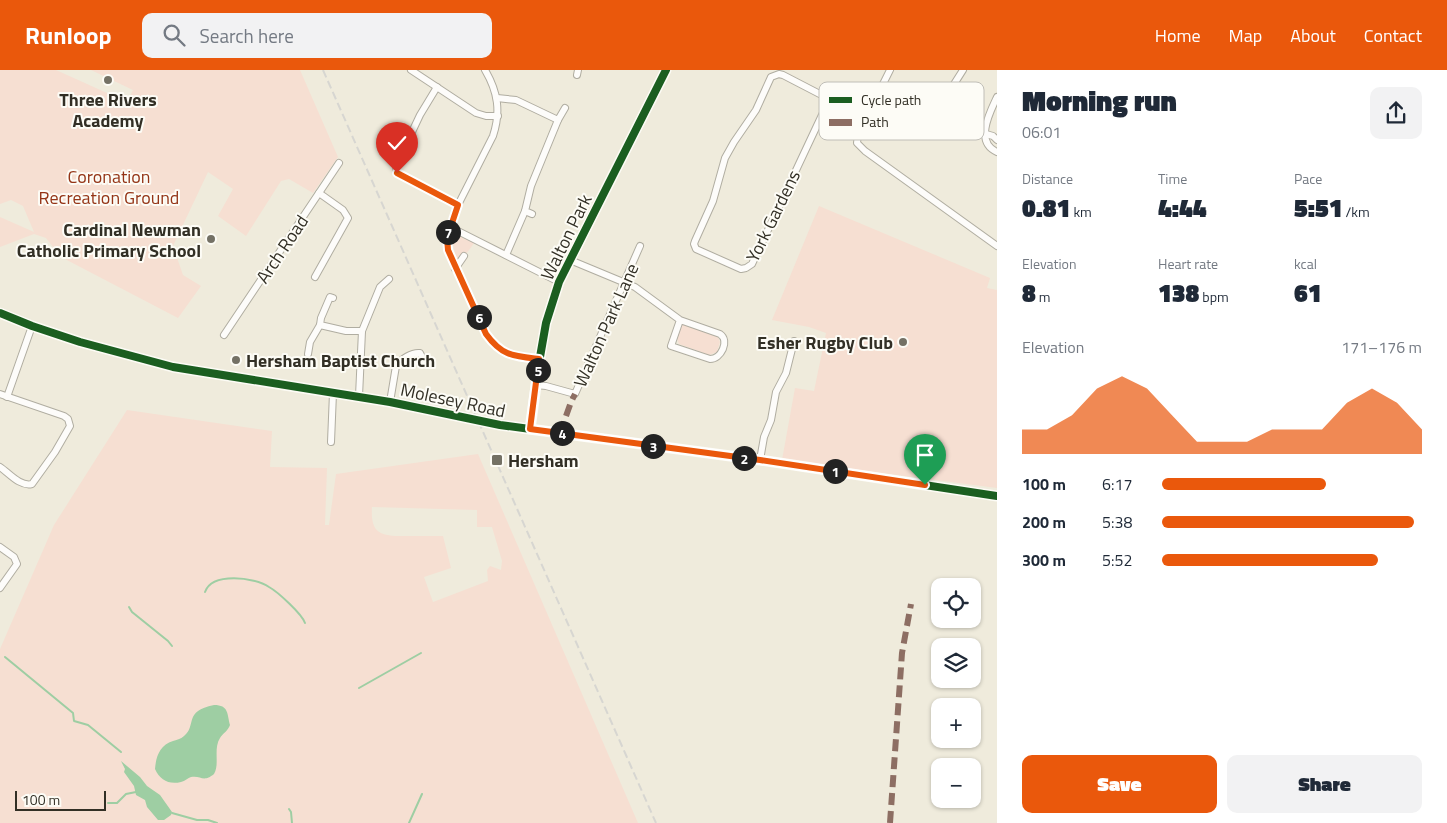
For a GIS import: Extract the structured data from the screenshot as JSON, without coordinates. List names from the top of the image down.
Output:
{
  "streets": {
    "street": [
      "York Gardens",
      "Walton Park",
      "Arch Road",
      "Walton Park Lane",
      "Molesey Road"
    ]
  },
  "crossings": [
    ["Walton Park", "Walton Park Lane"],
    ["Walton Park", "Molesey Road"]
  ],
  "parks": ["Coronation Recreation Ground"],
  "places": {
    "other": [
      "Three Rivers Academy",
      "Cardinal Newman Catholic Primary School",
      "Esher Rugby Club",
      "Hersham Baptist Church"
    ],
    "transit": ["Hersham"]
  },
  "legend": ["Cycle path", "Path"],
  "scale_bar": "100 m",
  "page": {
    "header": "Runloop",
    "search": "Search here",
    "nav": [
      "Home",
      "Map",
      "About",
      "Contact"
    ],
    "heading": ["Morning run", "06:01"],
    "stats": [
      ["Distance", "0.81 km"],
      ["Time", "4:44"],
      ["Pace", "5:51 /km"],
      ["Elevation", "8 m"],
      ["Heart rate", "138 bpm"],
      ["kcal", "61"]
    ],
    "pins": [
      "7",
      "6",
      "5",
      "4",
      "3",
      "2",
      "1"
    ],
    "chart": ["Elevation", "171–176 m"],
    "list": [
      {
        "name": "100 m",
        "note": "6:17"
      },
      {
        "name": "200 m",
        "note": "5:38"
      },
      {
        "name": "300 m",
        "note": "5:52"
      }
    ],
    "map_buttons": ["+", "−"],
    "buttons": ["Save", "Share"],
    "scale": "100 m"
  }
}
